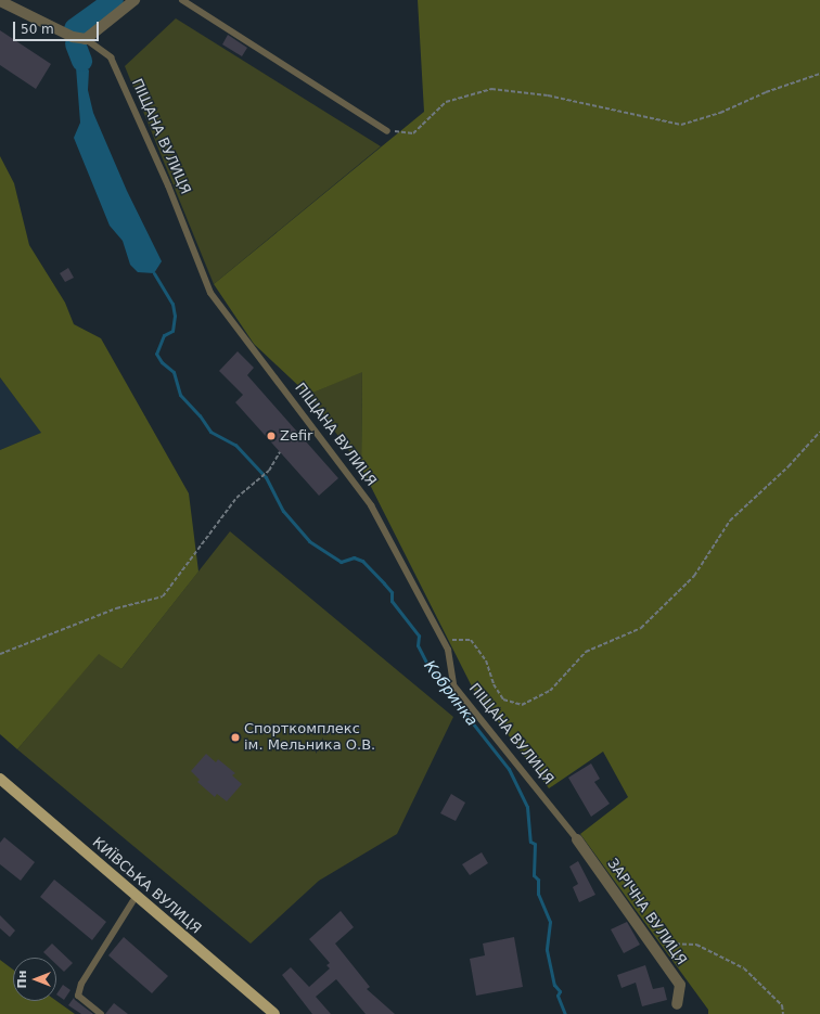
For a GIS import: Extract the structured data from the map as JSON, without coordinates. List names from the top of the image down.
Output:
{
  "streets": {
    "main road": ["КИЇВСЬКА ВУЛИЦЯ"],
    "street": ["ПІЩАНА ВУЛИЦЯ", "ЗАРІЧНА ВУЛИЦЯ"]
  },
  "crossings": [
    ["ПІЩАНА ВУЛИЦЯ", "ЗАРІЧНА ВУЛИЦЯ"]
  ],
  "water": ["Кобринка"],
  "places": ["Zefir", "Спорткомплекс ім. Мельника О.В."],
  "scale_bar": "50 m",
  "north": "left"
}
